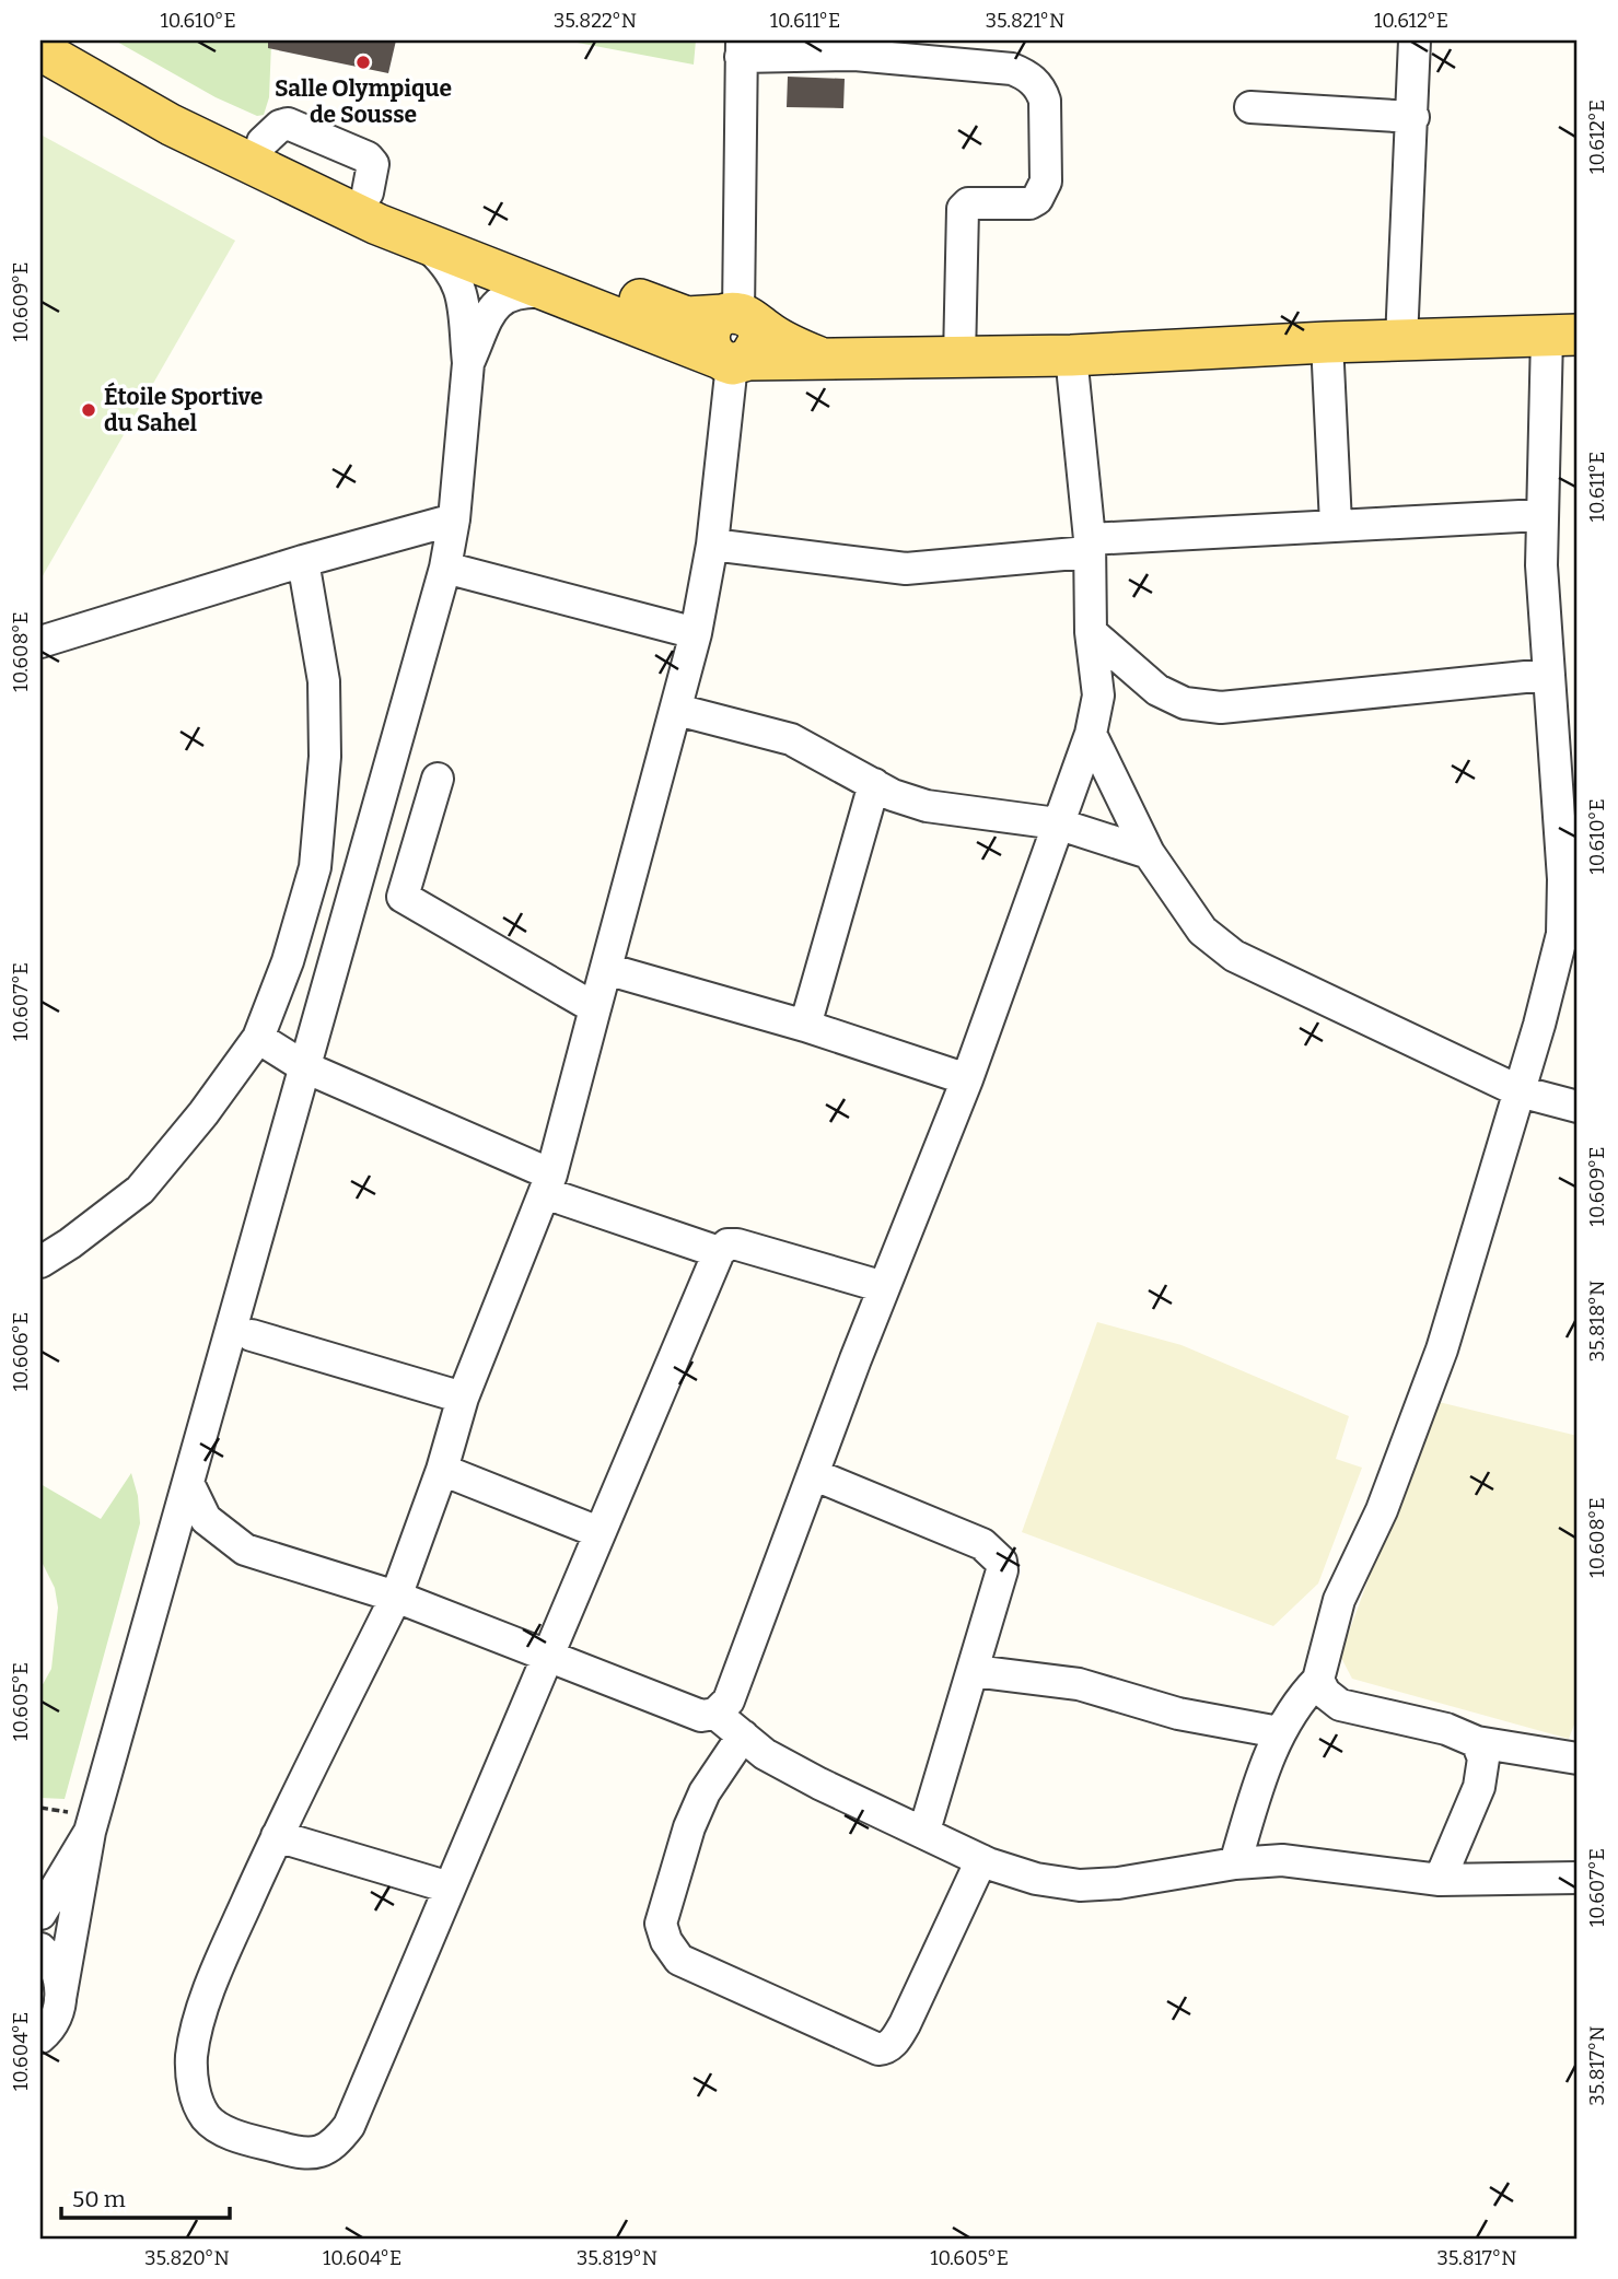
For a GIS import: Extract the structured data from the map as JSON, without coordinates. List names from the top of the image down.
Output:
{
  "places": ["Salle Olympique de Sousse", "Étoile Sportive du Sahel"],
  "scale_bar": "50 m",
  "coordinates": [
    "10.610°E",
    "35.822°N",
    "10.611°E",
    "35.821°N",
    "10.612°E",
    "10.609°E",
    "10.608°E",
    "10.607°E",
    "35.818°N",
    "10.606°E",
    "10.605°E",
    "10.604°E",
    "35.817°N",
    "35.820°N",
    "35.819°N"
  ]
}
